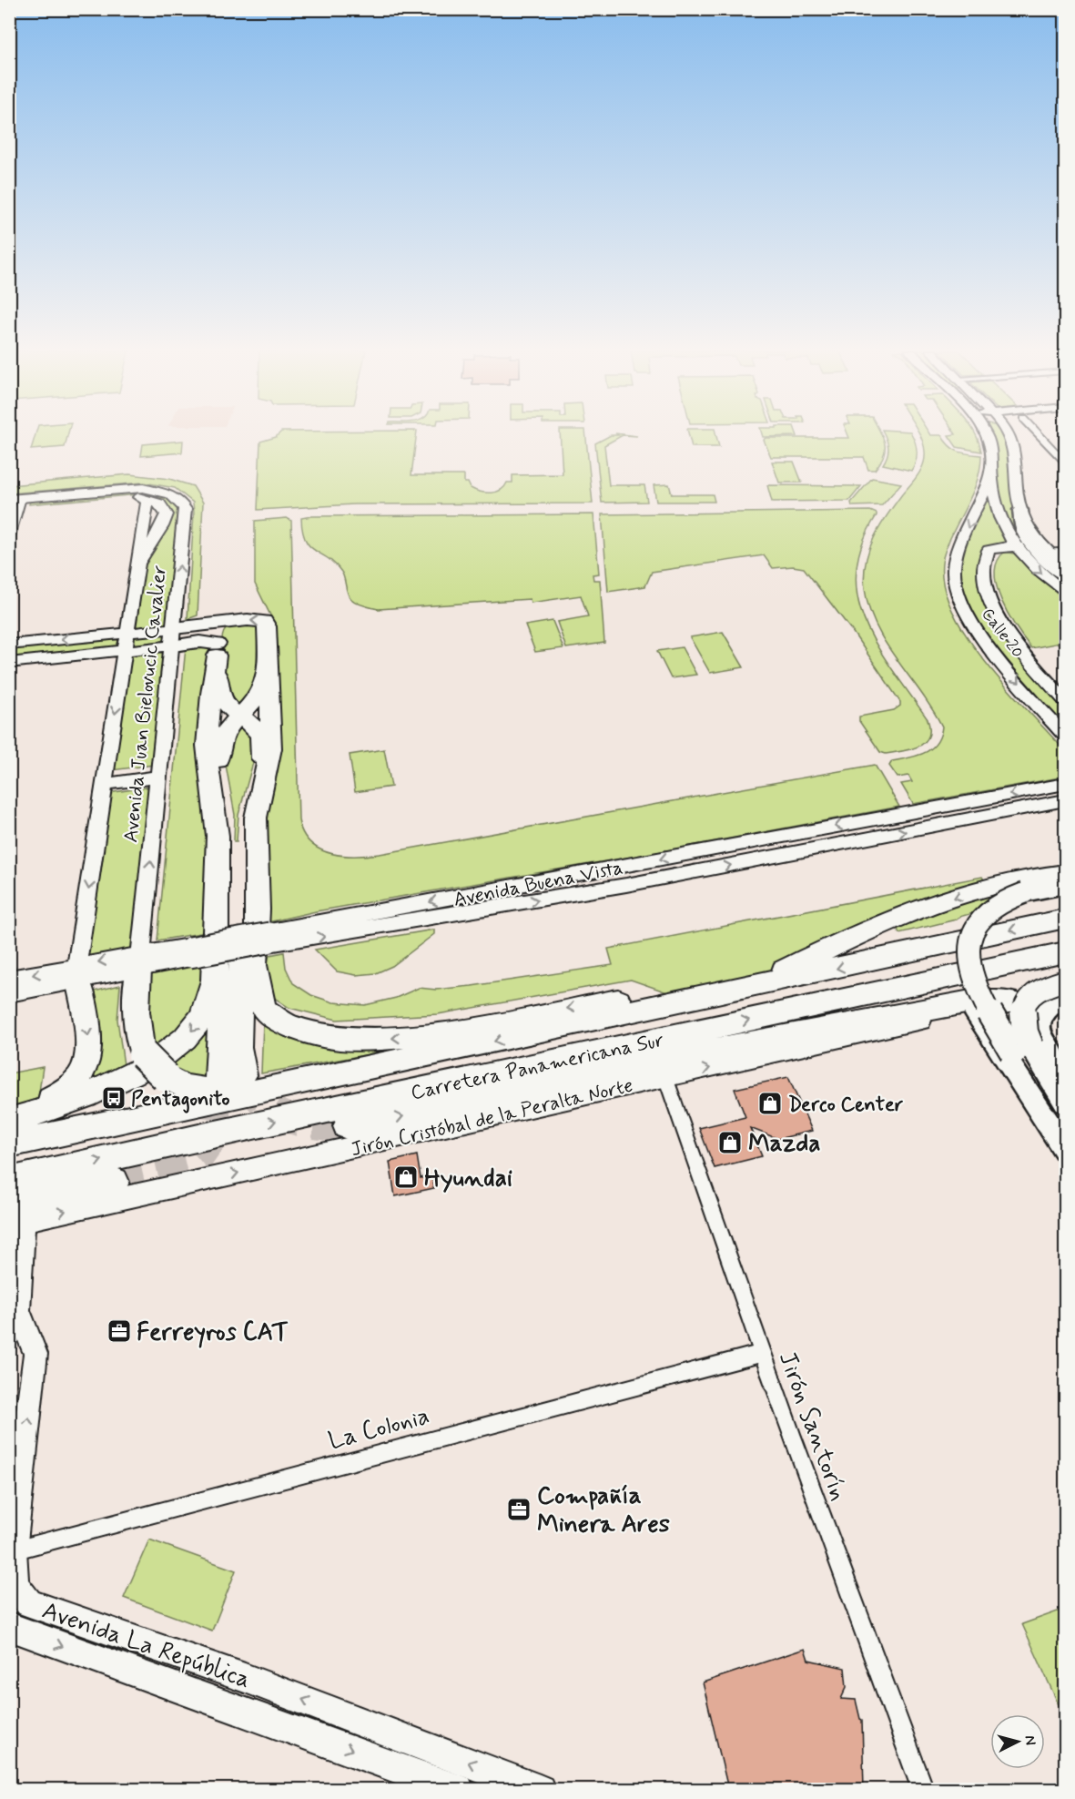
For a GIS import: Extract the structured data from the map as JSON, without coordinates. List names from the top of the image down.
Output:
{
  "streets": {
    "highway": ["Carretera Panamericana Sur"],
    "main road": [
      "Calle 20",
      "Avenida Juan Bielovucic Cavalier",
      "Avenida Buena Vista",
      "Jirón Cristóbal de la Peralta Norte",
      "Avenida La República"
    ],
    "street": ["Jirón Santorín", "La Colonia"]
  },
  "crossings": [
    ["Avenida Juan Bielovucic Cavalier", "Avenida Buena Vista"],
    ["Jirón Cristóbal de la Peralta Norte", "Jirón Santorín"],
    ["Jirón Cristóbal de la Peralta Norte", "Avenida La República"],
    ["Jirón Santorín", "La Colonia"],
    ["La Colonia", "Avenida La República"]
  ],
  "one_way": ["Jirón Cristóbal de la Peralta Norte"],
  "places": {
    "bus stop": ["Pentagonito"],
    "shop": ["Derco Center", "Mazda", "Hyundai"],
    "office": ["Ferreyros CAT", "Compañía Minera Ares"]
  },
  "north": "right"
}
